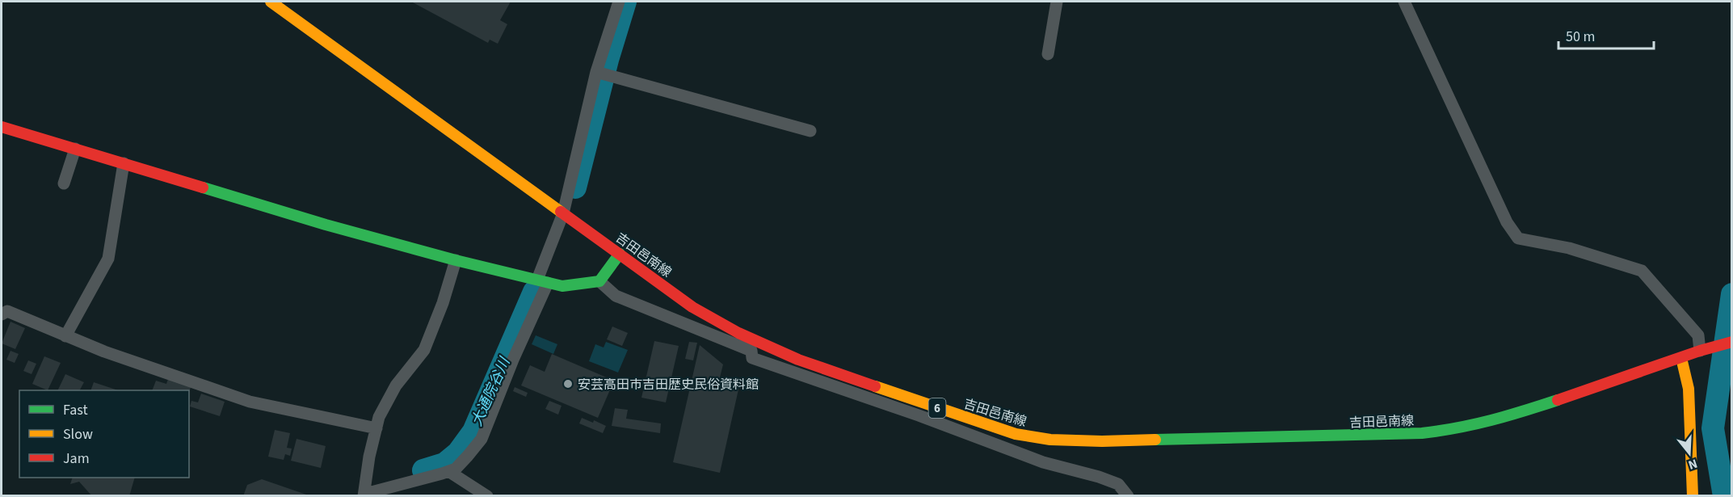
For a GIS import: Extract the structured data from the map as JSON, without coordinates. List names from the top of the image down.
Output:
{
  "streets": {
    "main road": ["吉田邑南線", "6"]
  },
  "water": ["大通院谷川"],
  "places": ["安芸高田市吉田歴史民俗資料館"],
  "legend": ["Fast", "Slow", "Jam"],
  "scale_bar": "50 m",
  "north": "bottom"
}
